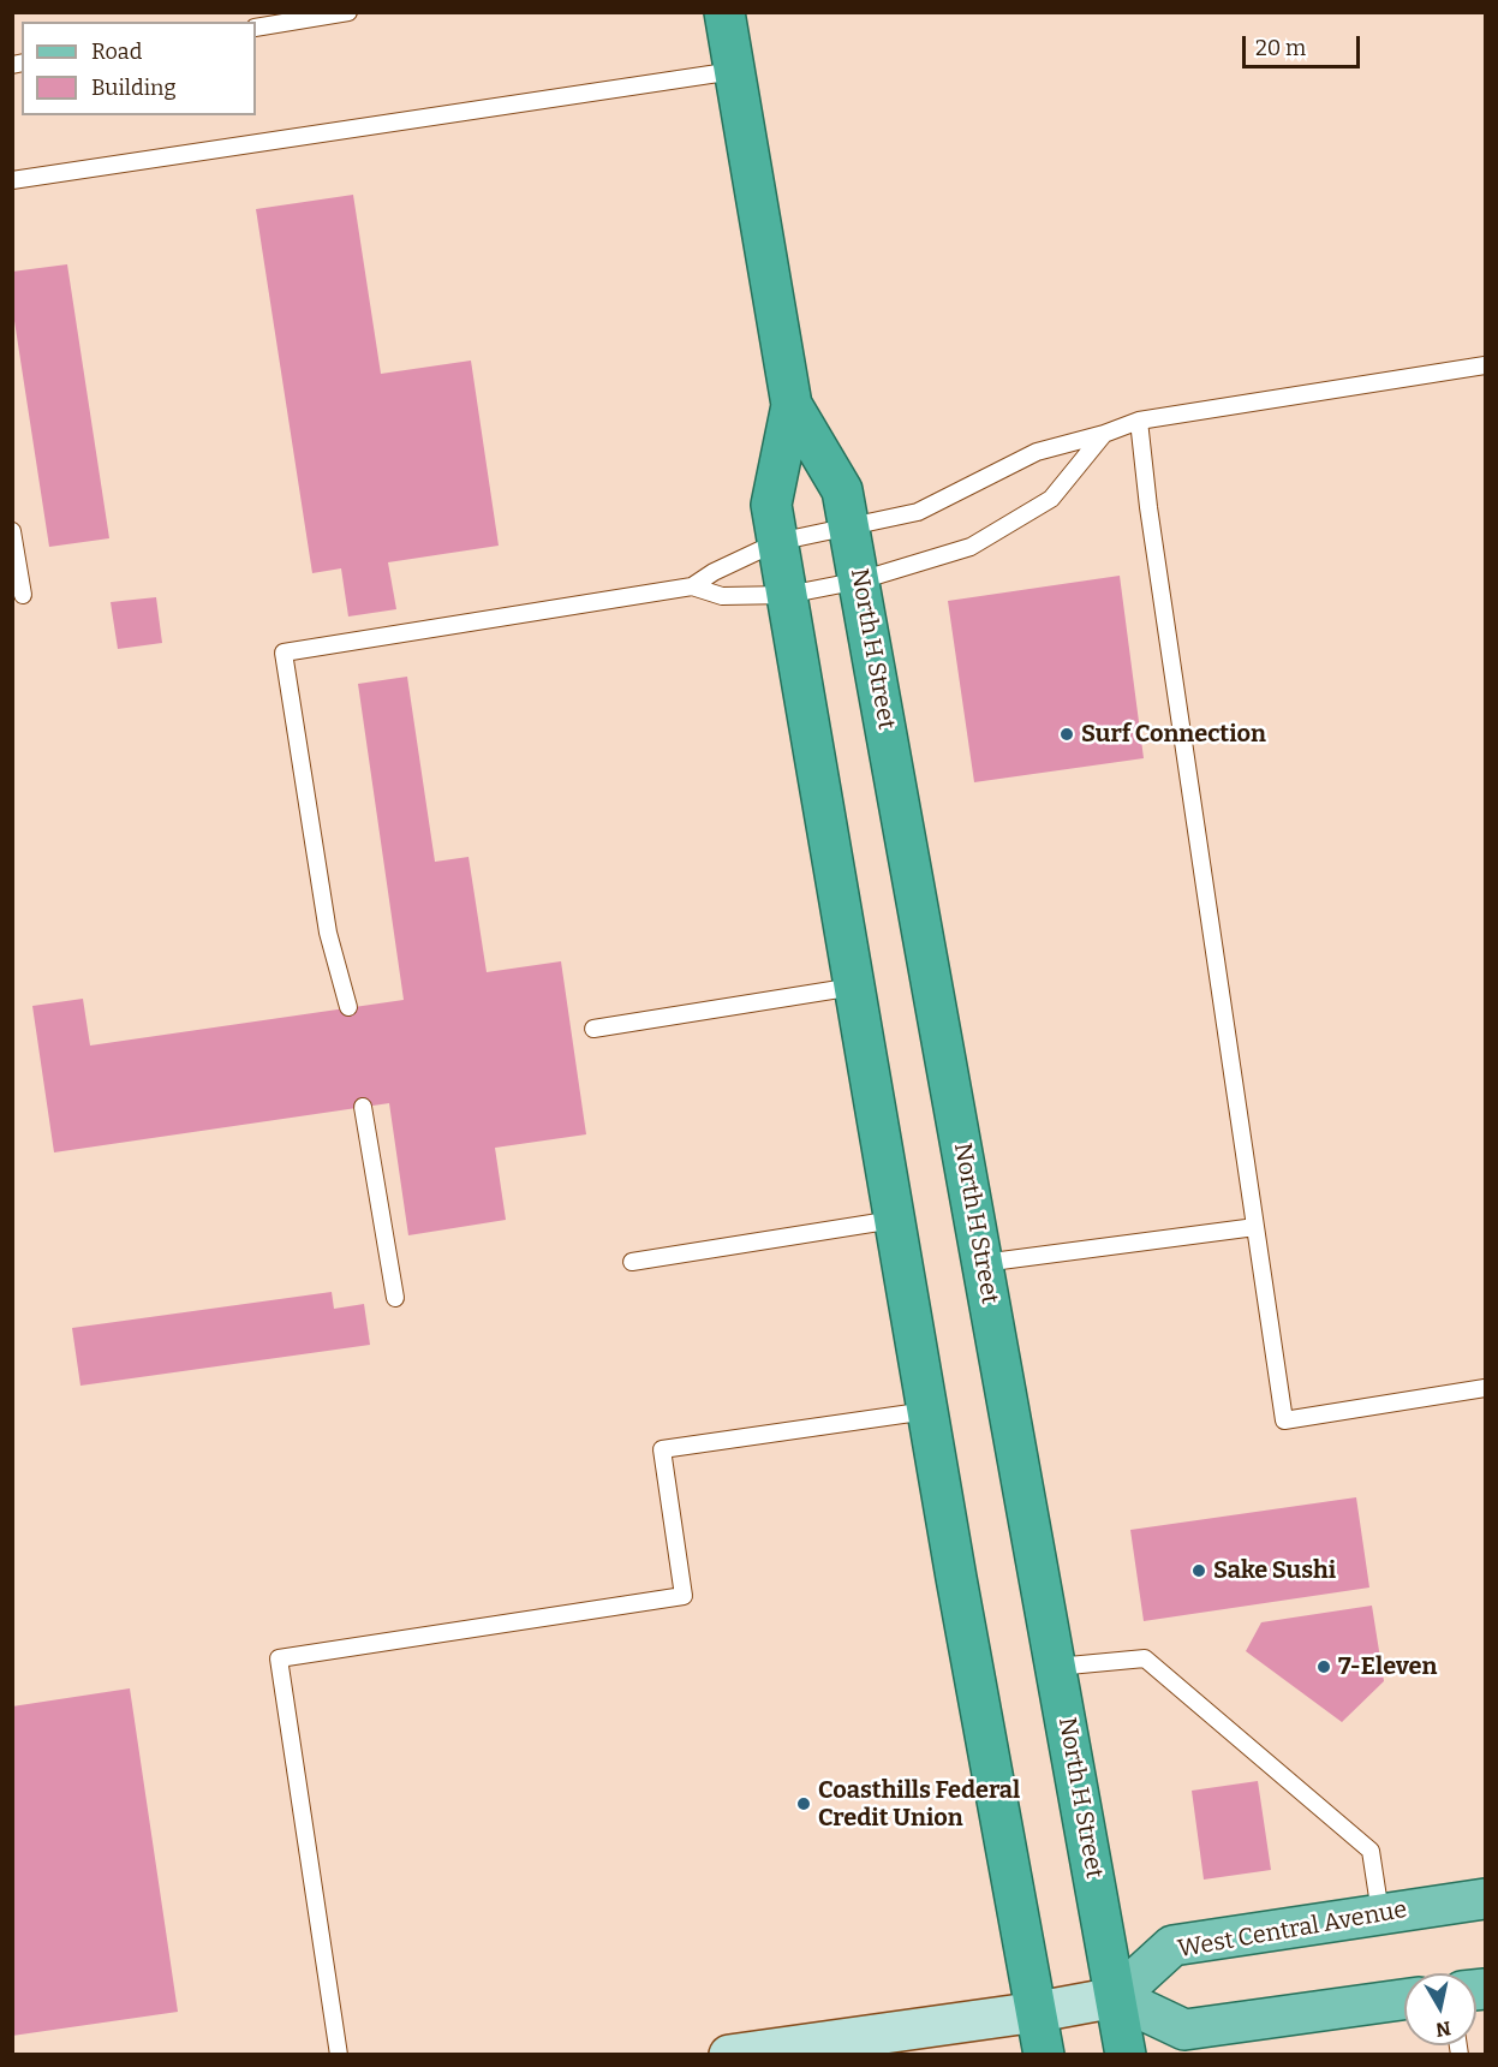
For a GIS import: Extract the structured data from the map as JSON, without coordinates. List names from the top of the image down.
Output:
{
  "streets": {
    "highway": ["North H Street"],
    "main road": ["West Central Avenue"]
  },
  "crossings": [
    ["North H Street", "West Central Avenue"]
  ],
  "places": [
    "Surf Connection",
    "Sake Sushi",
    "7-Eleven",
    "Coasthills Federal Credit Union"
  ],
  "legend": ["Road", "Building"],
  "scale_bar": "20 m",
  "north": "bottom"
}
